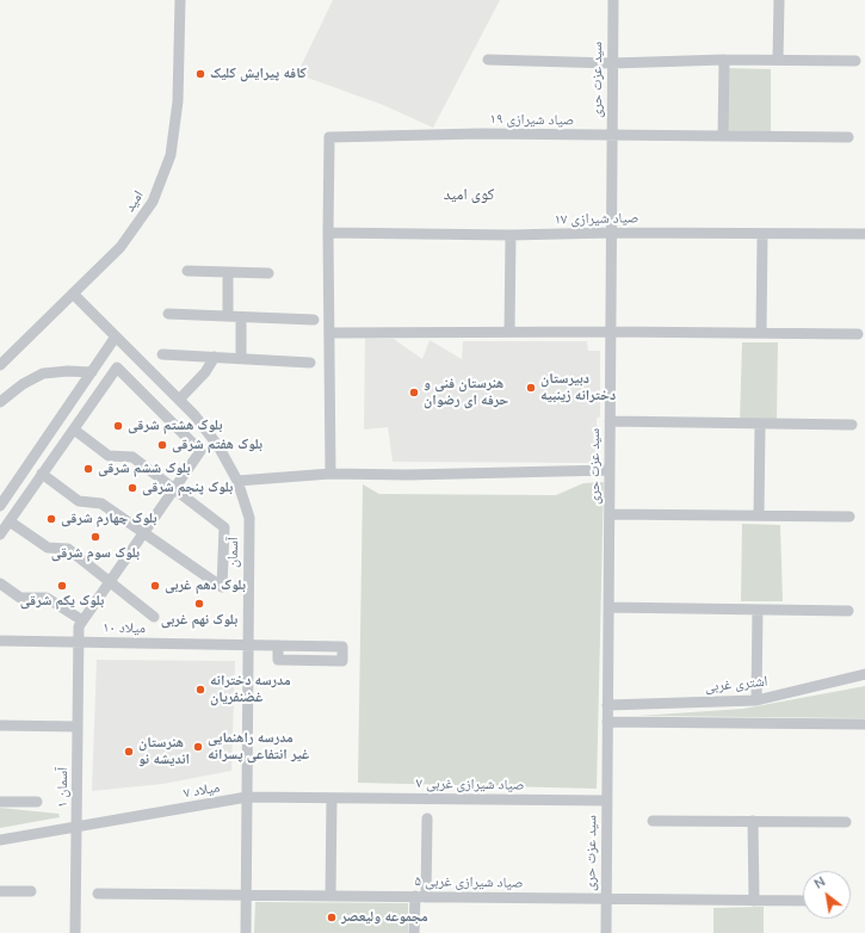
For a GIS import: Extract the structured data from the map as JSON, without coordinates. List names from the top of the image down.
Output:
{
  "streets": {
    "street": [
      "سید عزت حری",
      "صیاد شیرازی ۱۹",
      "امید",
      "صیاد شیرازی ۱۷",
      "آسمان",
      "میلاد ۱۰",
      "اشتری غربی",
      "صیاد شیرازی غربی ۷",
      "آسمان ۱",
      "میلاد ۷",
      "صیاد شیرازی غربی ۵"
    ]
  },
  "crossings": [
    ["سید عزت حری", "صیاد شیرازی ۱۹"],
    ["سید عزت حری", "صیاد شیرازی ۱۷"],
    ["سید عزت حری", "اشتری غربی"],
    ["سید عزت حری", "صیاد شیرازی غربی ۷"],
    ["سید عزت حری", "صیاد شیرازی غربی ۵"],
    ["صیاد شیرازی ۱۹", "صیاد شیرازی ۱۷"],
    ["امید", "آسمان"],
    ["آسمان", "میلاد ۱۰"],
    ["آسمان", "میلاد ۷"],
    ["آسمان", "صیاد شیرازی غربی ۵"],
    ["میلاد ۱۰", "آسمان ۱"],
    ["صیاد شیرازی غربی ۷", "میلاد ۷"],
    ["آسمان ۱", "میلاد ۷"]
  ],
  "districts": ["کوی امید"],
  "places": [
    "کافه پیرایش کلیک",
    "دبیرستان دخترانه زینبیه",
    "هنرستان فنی و حرفه ای رضوان",
    "بلوک هشتم شرقی",
    "بلوک هفتم شرقی",
    "بلوک ششم شرقی",
    "بلوک پنجم شرقی",
    "بلوک چهارم شرقی",
    "بلوک سوم شرقی",
    "بلوک یکم شرقی",
    "بلوک دهم غربی",
    "بلوک نهم غربی",
    "مدرسه دخترانه غضنفریان",
    "مدرسه راهنمایی غیر انتفاعی پسرانه",
    "هنرستان اندیشه نو",
    "مجموعه ولیعصر"
  ],
  "north": "top left"
}
